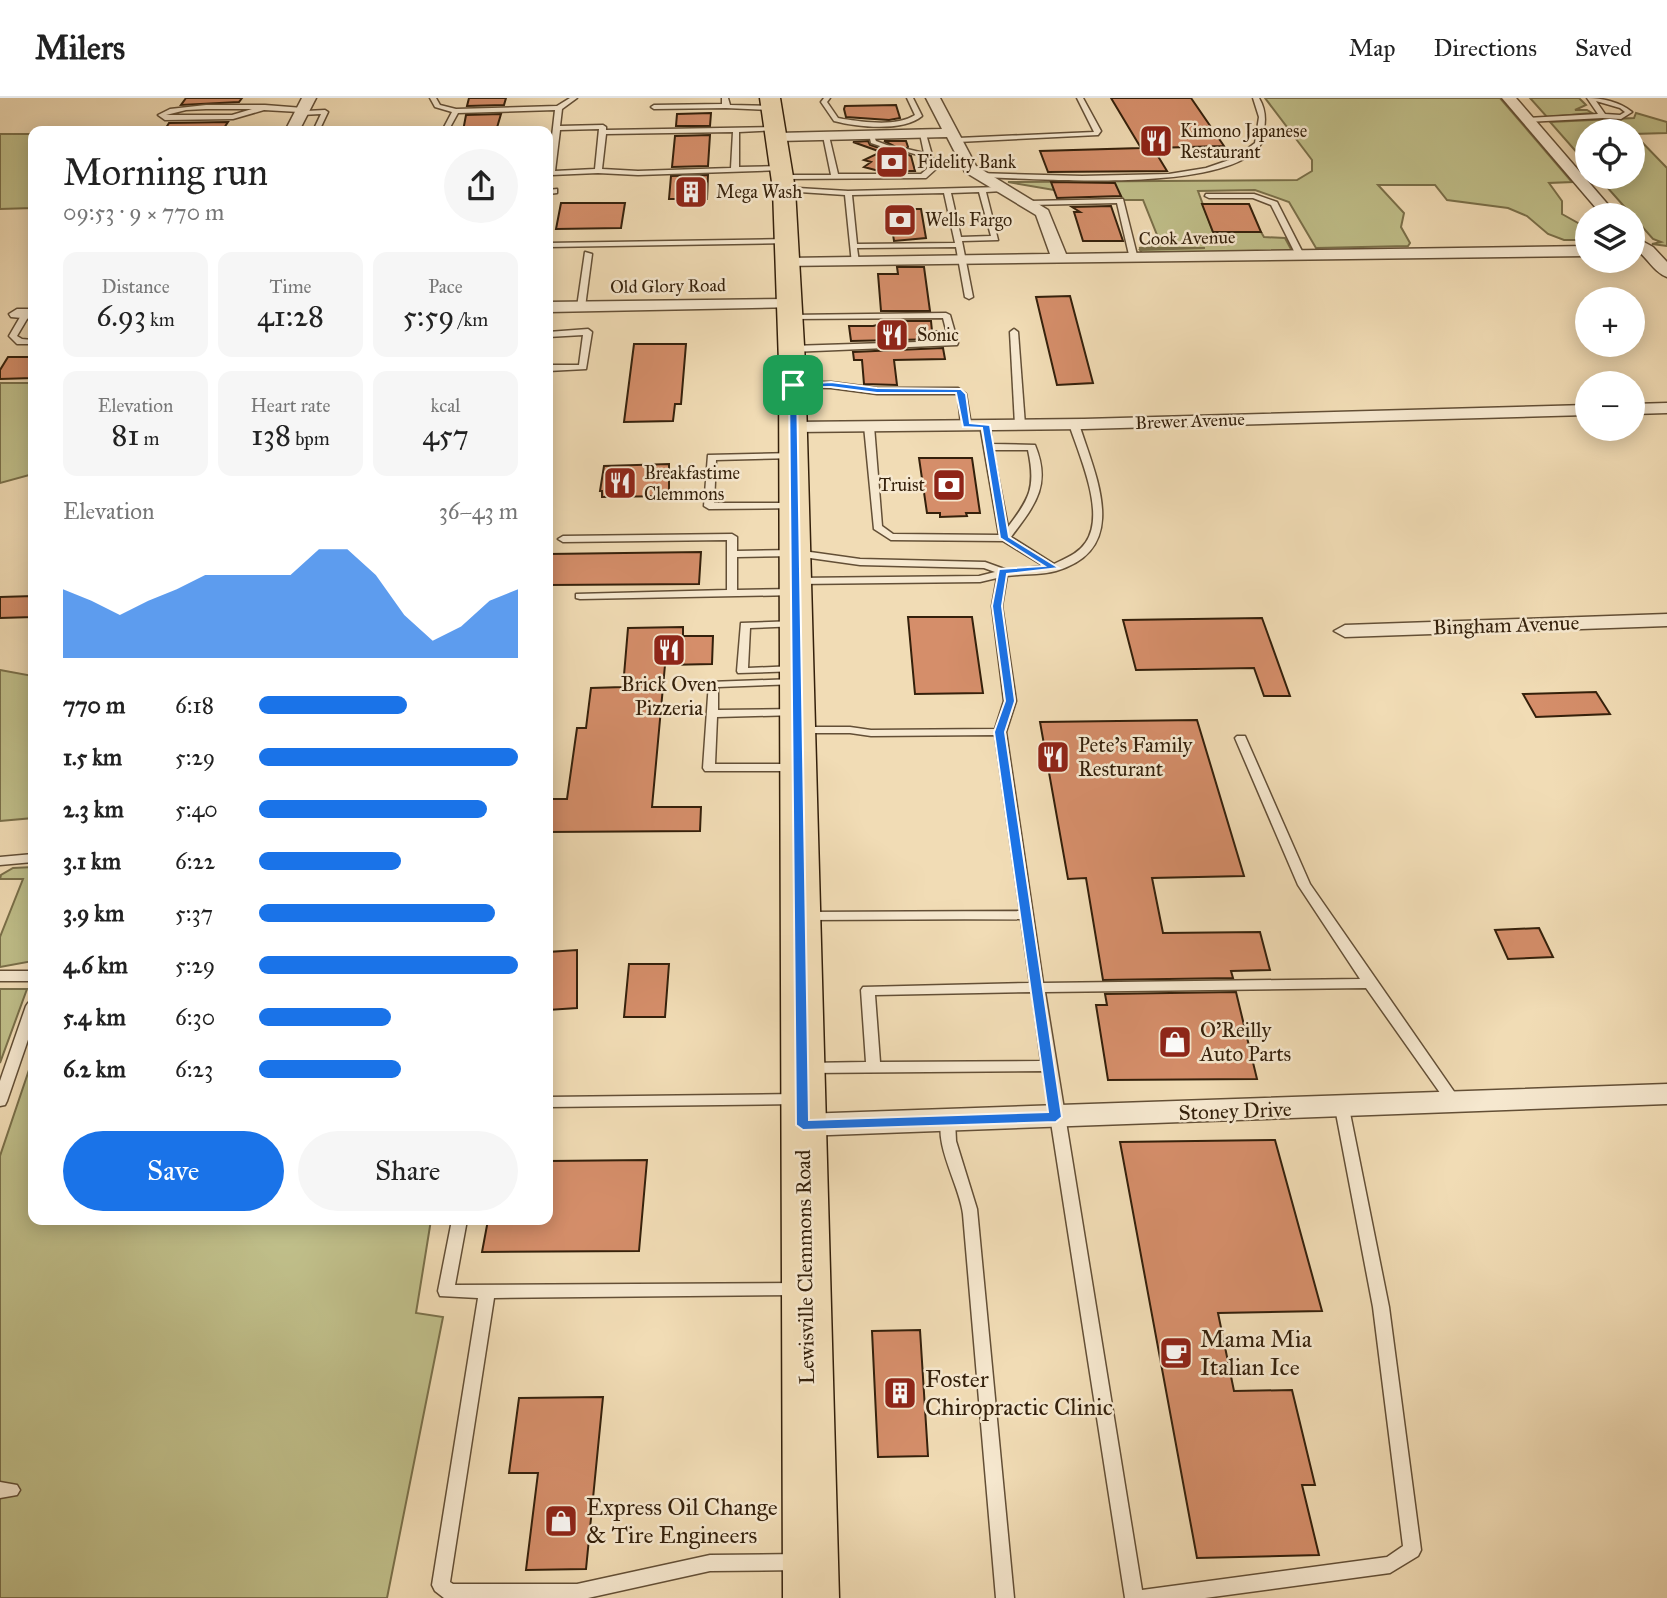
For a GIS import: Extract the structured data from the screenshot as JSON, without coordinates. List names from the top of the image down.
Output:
{
  "streets": {
    "main road": ["Lewisville Clemmons Road"],
    "street": [
      "Cook Avenue",
      "Old Glory Road",
      "Brewer Avenue",
      "Bingham Avenue",
      "Stoney Drive"
    ]
  },
  "crossings": [
    ["Cook Avenue", "Lewisville Clemmons Road"],
    ["Old Glory Road", "Lewisville Clemmons Road"],
    ["Brewer Avenue", "Lewisville Clemmons Road"],
    ["Stoney Drive", "Lewisville Clemmons Road"]
  ],
  "places": {
    "restaurant": [
      "Kimono Japanese Restaurant",
      "Sonic",
      "Breakfastime Clemmons",
      "Brick Oven Pizzeria",
      "Pete's Family Resturant"
    ],
    "bank": ["Fidelity Bank", "Wells Fargo", "Truist"],
    "building": ["Mega Wash", "Foster Chiropractic Clinic"],
    "shop": ["O'Reilly Auto Parts", "Express Oil Change & Tire Engineers"],
    "cafe": ["Mama Mia Italian Ice"]
  },
  "page": {
    "header": "Milers",
    "nav": ["Map", "Directions", "Saved"],
    "map_buttons": ["+", "−"],
    "heading": ["Morning run", "09:53 · 9 × 770 m"],
    "stats": [
      ["Distance", "6.93 km"],
      ["Time", "41:28"],
      ["Pace", "5:59 /km"],
      ["Elevation", "81 m"],
      ["Heart rate", "138 bpm"],
      ["kcal", "457"]
    ],
    "chart": ["Elevation", "36–43 m"],
    "list": [
      {
        "name": "770 m",
        "note": "6:18"
      },
      {
        "name": "1.5 km",
        "note": "5:29"
      },
      {
        "name": "2.3 km",
        "note": "5:40"
      },
      {
        "name": "3.1 km",
        "note": "6:22"
      },
      {
        "name": "3.9 km",
        "note": "5:37"
      },
      {
        "name": "4.6 km",
        "note": "5:29"
      },
      {
        "name": "5.4 km",
        "note": "6:30"
      },
      {
        "name": "6.2 km",
        "note": "6:23"
      }
    ],
    "buttons": ["Save", "Share"]
  }
}
